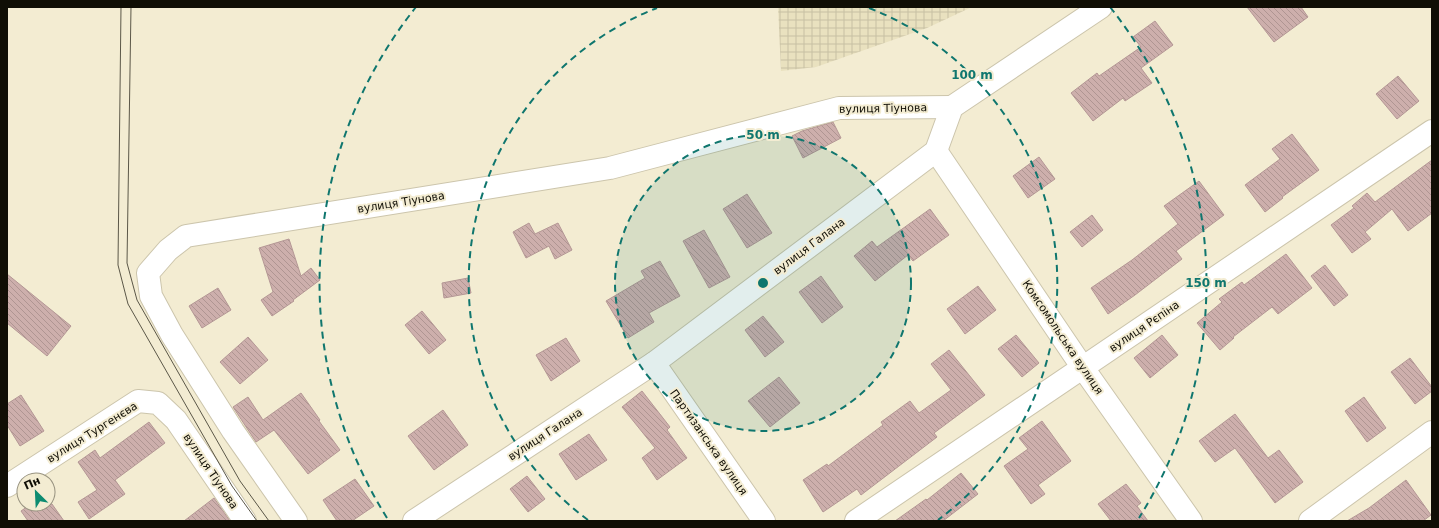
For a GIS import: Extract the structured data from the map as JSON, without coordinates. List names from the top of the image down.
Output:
{
  "streets": {
    "street": [
      "вулиця Тіунова",
      "вулиця Галана",
      "вулиця Рєпіна",
      "Комсомольська вулиця",
      "вулиця Тургенєва",
      "Партизанська вулиця"
    ]
  },
  "crossings": [
    ["вулиця Тіунова", "вулиця Тургенєва"],
    ["вулиця Галана", "Комсомольська вулиця"],
    ["вулиця Галана", "Партизанська вулиця"],
    ["вулиця Рєпіна", "Комсомольська вулиця"]
  ],
  "north": "top left",
  "rings": ["100 m", "50 m", "150 m"]
}
